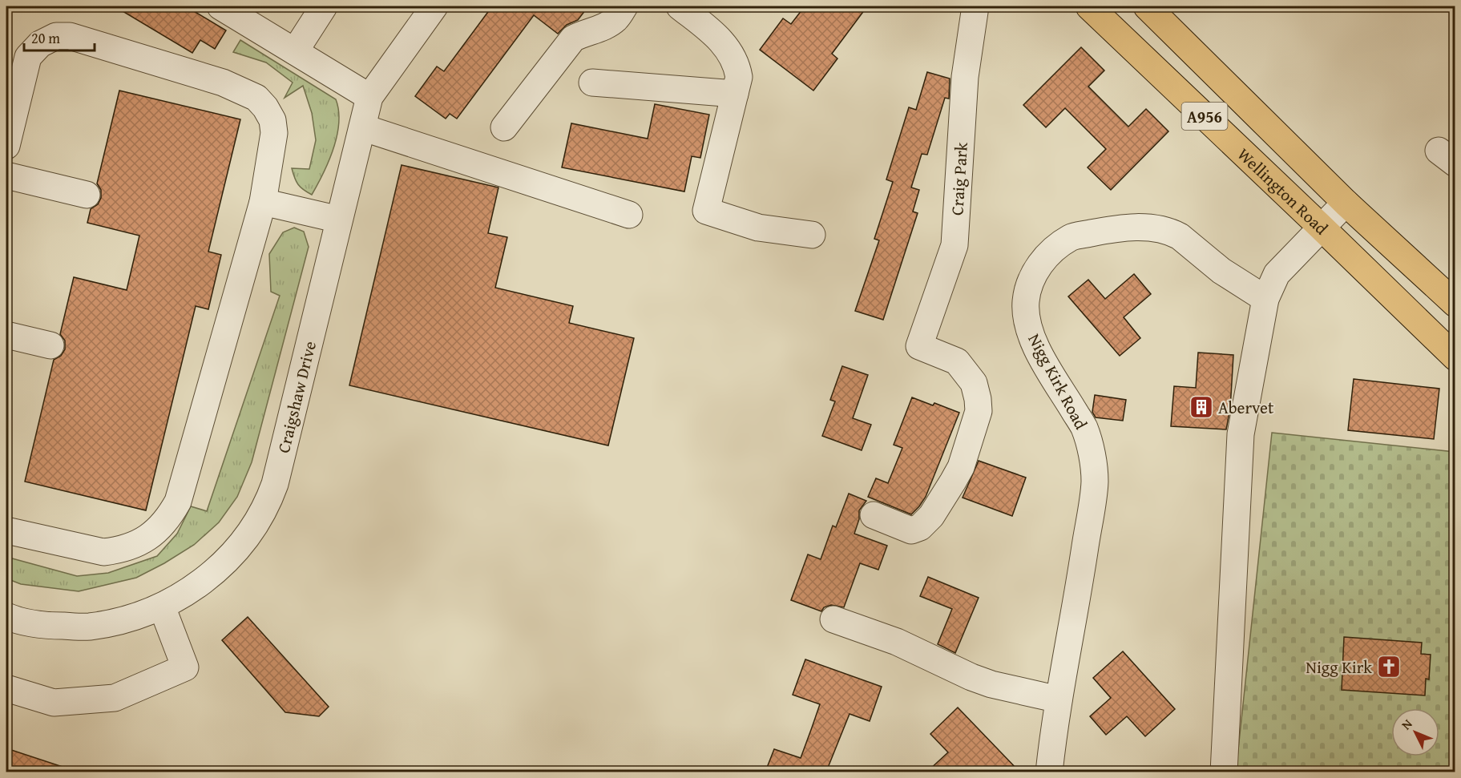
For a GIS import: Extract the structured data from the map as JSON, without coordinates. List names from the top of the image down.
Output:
{
  "streets": {
    "main road": ["A956", "Wellington Road"],
    "street": ["Craig Park", "Nigg Kirk Road", "Craigshaw Drive"]
  },
  "places": {
    "building": ["Abervet"],
    "church": ["Nigg Kirk"]
  },
  "scale_bar": "20 m",
  "north": "top left"
}
